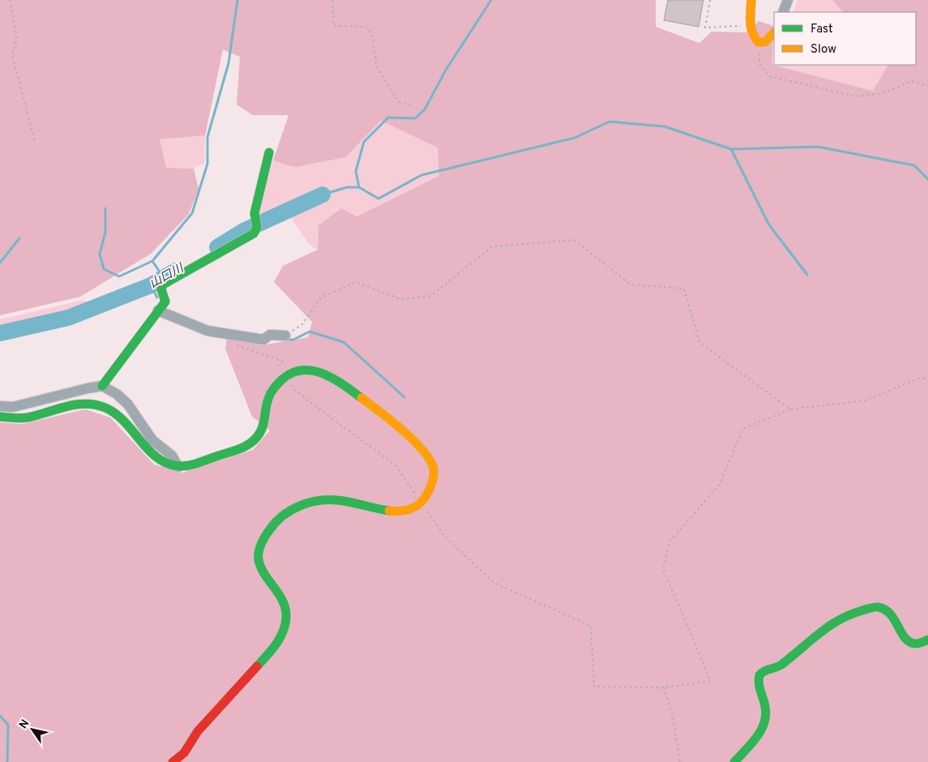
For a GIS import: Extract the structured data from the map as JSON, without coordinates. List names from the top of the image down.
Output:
{
  "water": ["山口川"],
  "legend": ["Fast", "Slow"],
  "north": "top left"
}
